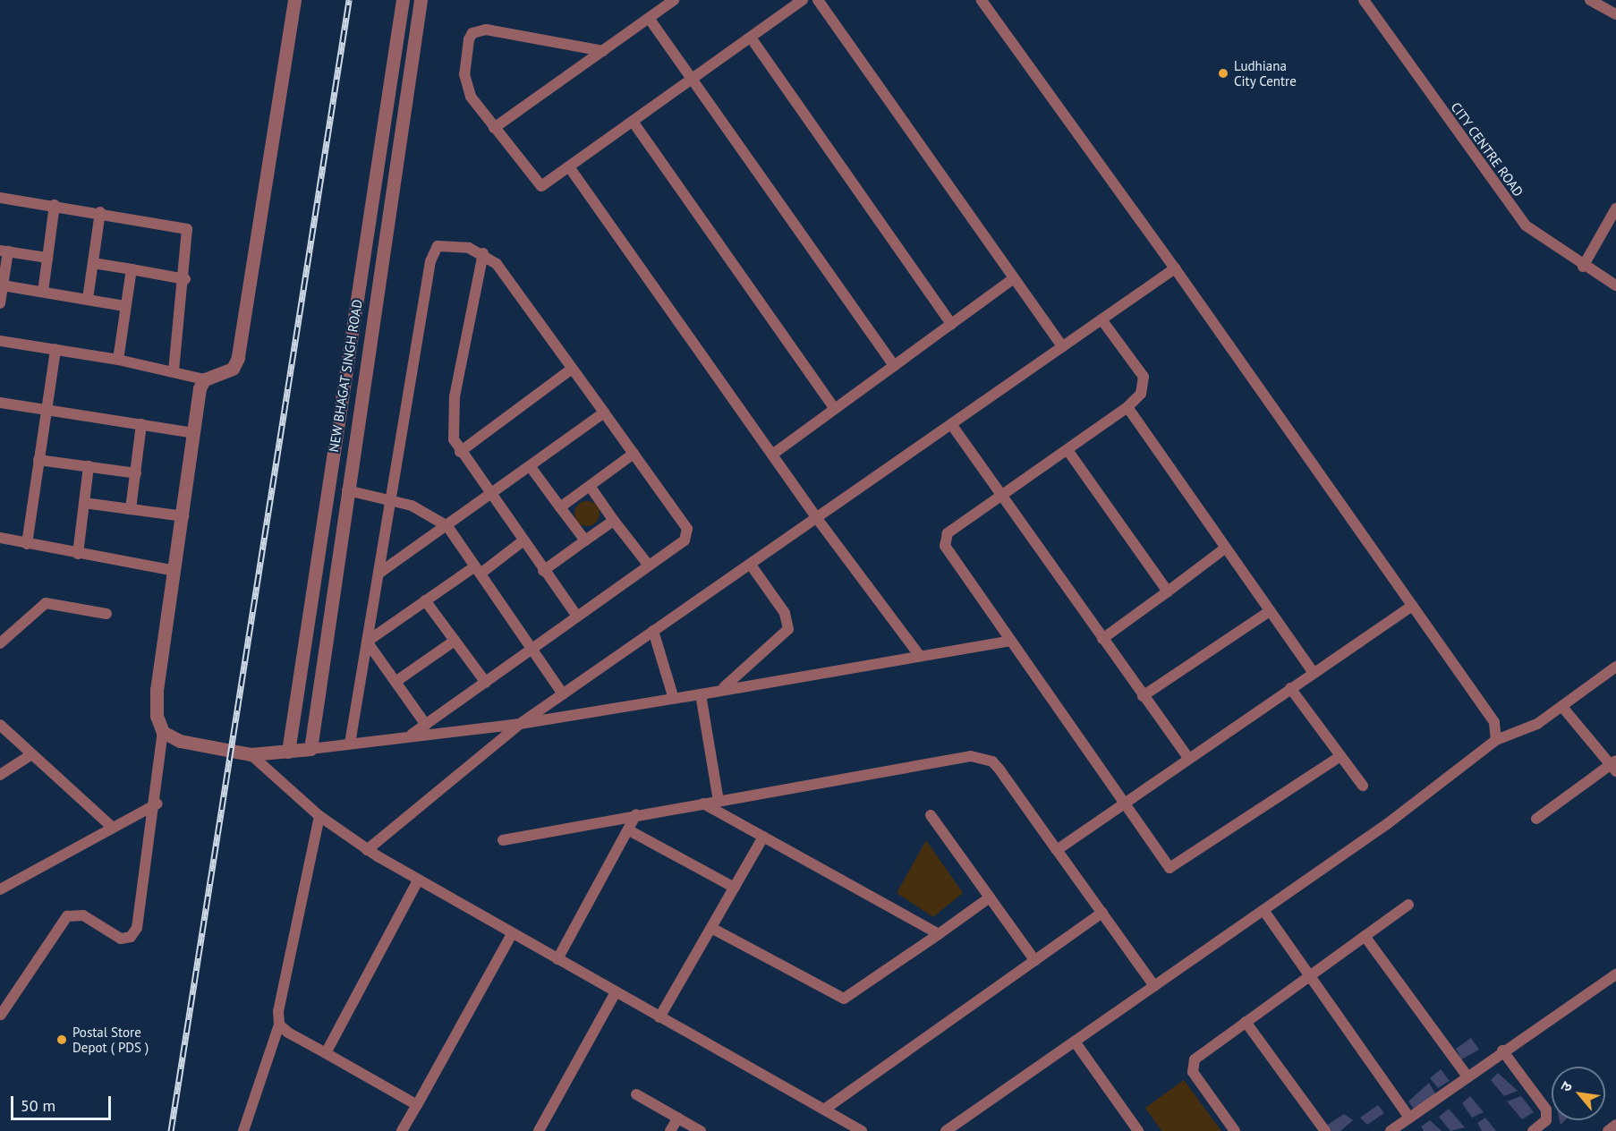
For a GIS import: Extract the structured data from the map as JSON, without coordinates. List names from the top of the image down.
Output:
{
  "streets": {
    "street": ["CITY CENTRE ROAD", "NEW BHAGAT SINGH ROAD"]
  },
  "places": ["Ludhiana City Centre", "Postal Store Depot ( PDS )"],
  "scale_bar": "50 m",
  "north": "top left"
}
